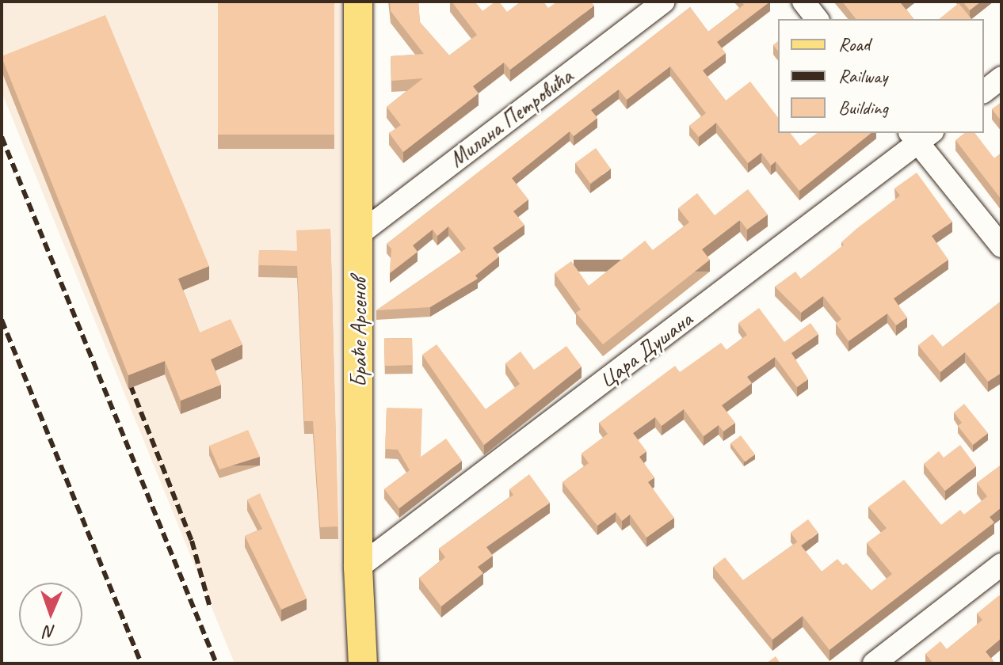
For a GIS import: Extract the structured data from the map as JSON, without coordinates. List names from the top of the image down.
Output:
{
  "streets": {
    "main road": ["Браће Арсенов"],
    "street": ["Милана Петровића", "Цара Душана"]
  },
  "crossings": [
    ["Милана Петровића", "Браће Арсенов"],
    ["Браће Арсенов", "Цара Душана"]
  ],
  "legend": ["Road", "Railway", "Building"],
  "north": "bottom"
}
